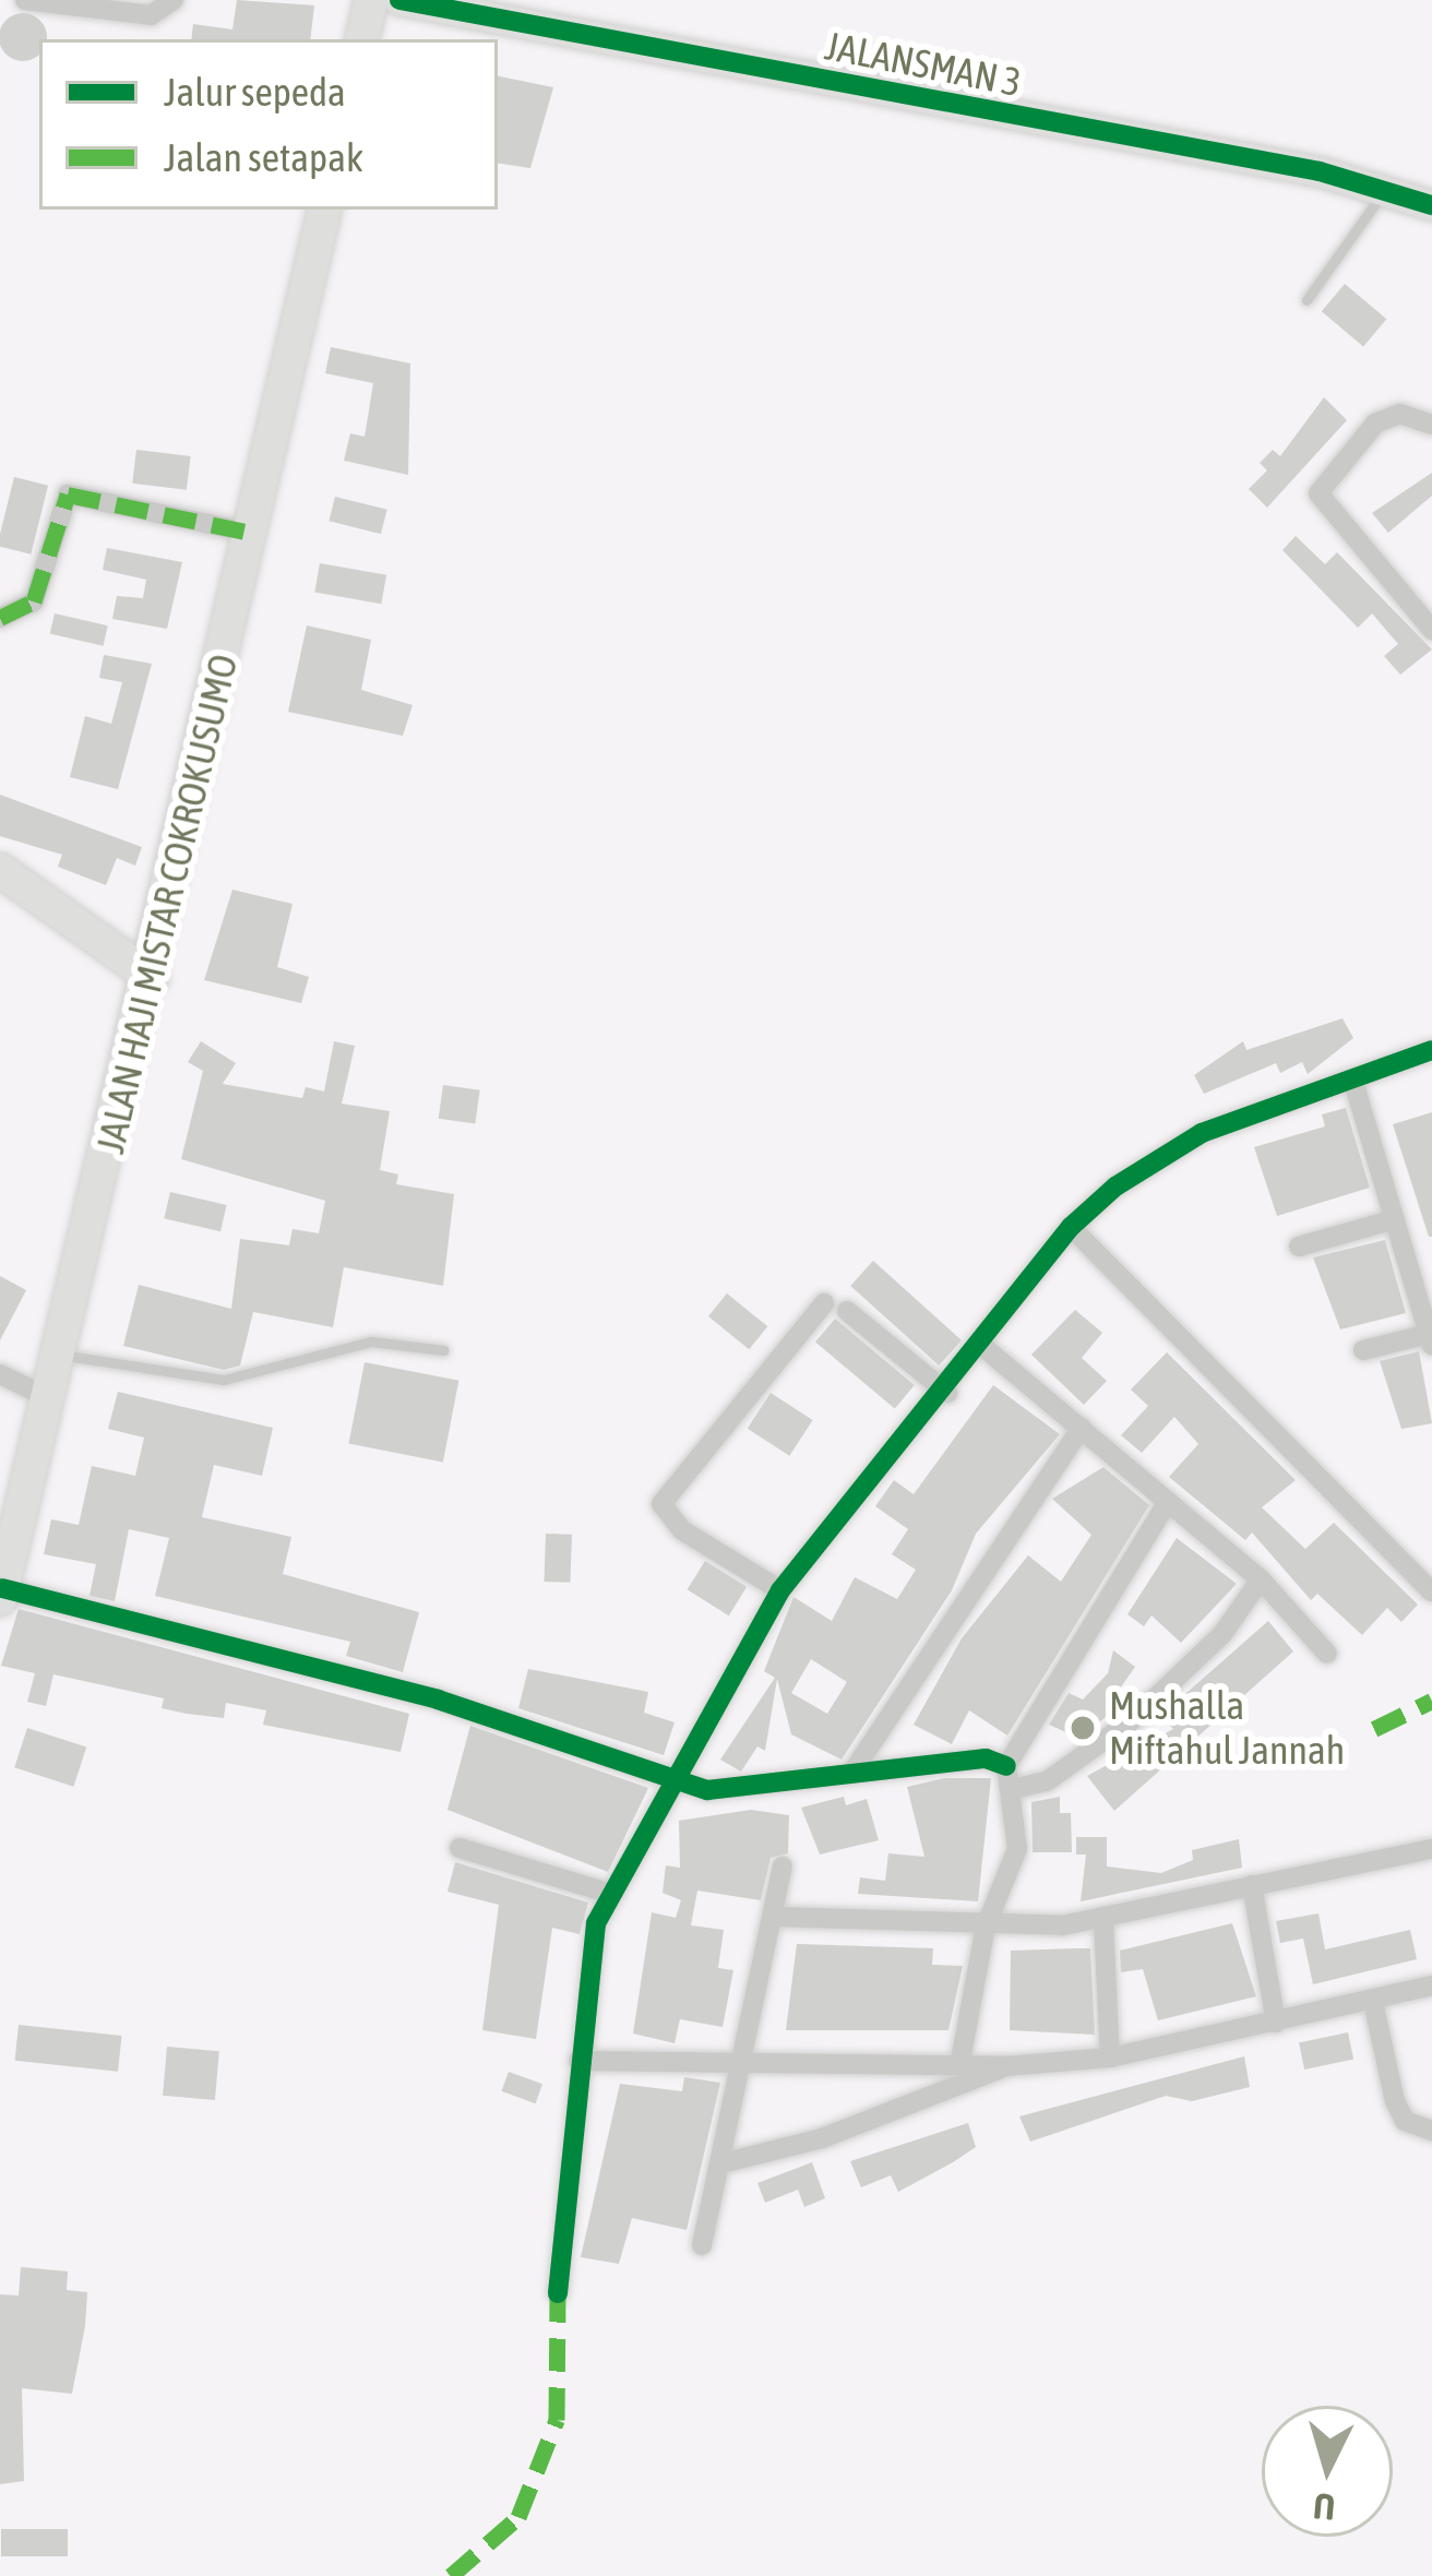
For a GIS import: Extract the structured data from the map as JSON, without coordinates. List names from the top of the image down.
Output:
{
  "streets": {
    "main road": ["JALAN HAJI MISTAR COKROKUSUMO"],
    "street": ["JALANSMAN 3"]
  },
  "places": ["Mushalla Miftahul Jannah"],
  "legend": ["Jalur sepeda", "Jalan setapak"],
  "north": "bottom"
}
